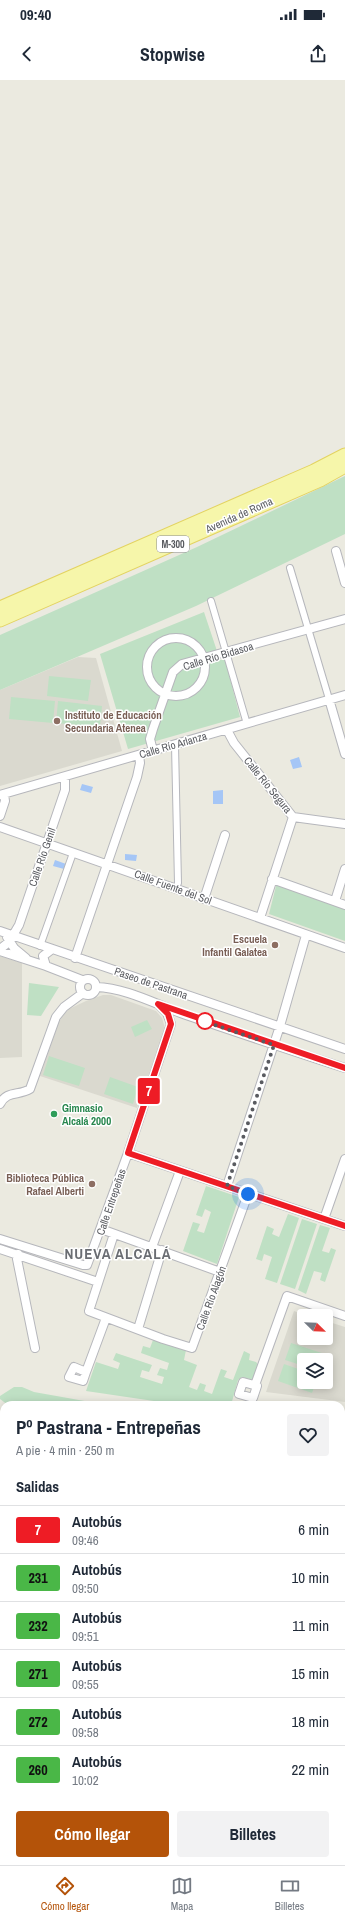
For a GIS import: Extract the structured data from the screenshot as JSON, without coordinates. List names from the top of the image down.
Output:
{
  "streets": {
    "main road": ["Avenida de Roma", "M-300"],
    "street": [
      "Calle Río Bidasoa",
      "Calle Río Arlanza",
      "Calle Río Segura",
      "Calle Río Genil",
      "Calle Fuente del Sol",
      "Paseo de Pastrana",
      "Calle Entrepeñas",
      "Calle Río Alagón"
    ]
  },
  "crossings": [
    ["Calle Río Bidasoa", "Calle Río Arlanza"],
    ["Calle Río Arlanza", "Calle Río Segura"],
    ["Calle Río Arlanza", "Calle Río Genil"],
    ["Calle Río Genil", "Calle Fuente del Sol"],
    ["Calle Río Genil", "Paseo de Pastrana"]
  ],
  "districts": ["NUEVA ALCALÁ"],
  "places": [
    "Instituto de Educación Secundaria Atenea",
    "Escuela Infantil Galatea",
    "Gimnasio Alcalá 2000",
    "Biblioteca Pública Rafael Alberti"
  ],
  "lines": ["bus line 7"],
  "north": "bottom right",
  "page": {
    "status": "09:40",
    "header": "Stopwise",
    "on_map": "7",
    "heading": [
      ["Pº Pastrana - Entrepeñas", "A pie · 4 min · 250 m"],
      "Salidas"
    ],
    "list": [
      {
        "mark": "7",
        "name": "Autobús",
        "note": "09:46",
        "value": "6 min"
      },
      {
        "mark": "231",
        "name": "Autobús",
        "note": "09:50",
        "value": "10 min"
      },
      {
        "mark": "232",
        "name": "Autobús",
        "note": "09:51",
        "value": "11 min"
      },
      {
        "mark": "271",
        "name": "Autobús",
        "note": "09:55",
        "value": "15 min"
      },
      {
        "mark": "272",
        "name": "Autobús",
        "note": "09:58",
        "value": "18 min"
      },
      {
        "mark": "260",
        "name": "Autobús",
        "note": "10:02",
        "value": "22 min"
      }
    ],
    "buttons": ["Cómo llegar", "Billetes"],
    "tabs": ["Cómo llegar", "Mapa", "Billetes"]
  }
}
